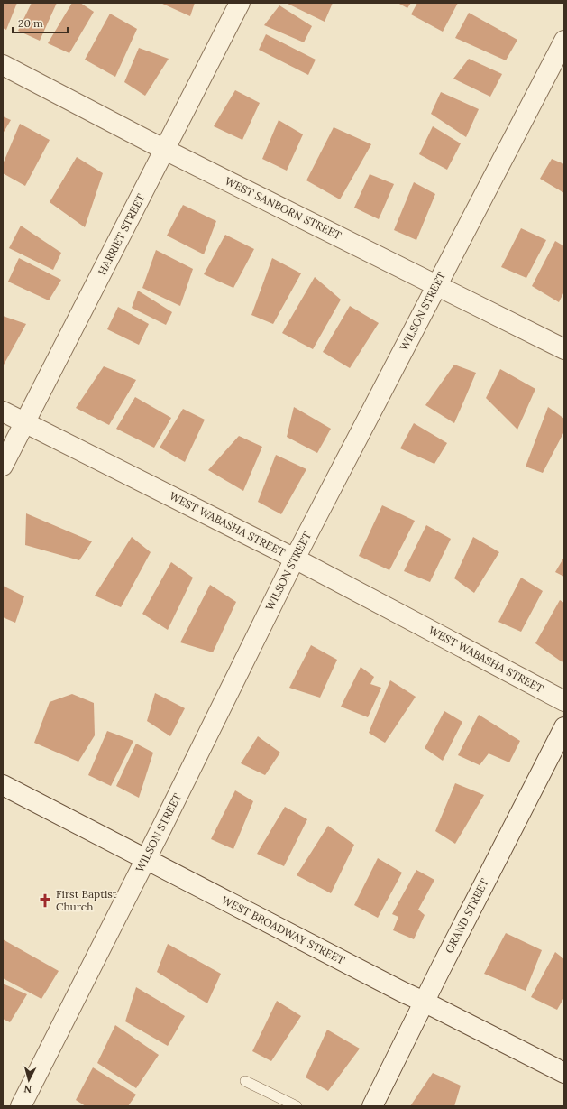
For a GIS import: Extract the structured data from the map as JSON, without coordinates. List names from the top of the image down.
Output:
{
  "streets": {
    "street": [
      "WEST SANBORN STREET",
      "HARRIET STREET",
      "WILSON STREET",
      "WEST WABASHA STREET",
      "GRAND STREET",
      "WEST BROADWAY STREET"
    ]
  },
  "crossings": [
    ["WEST SANBORN STREET", "HARRIET STREET"],
    ["WEST SANBORN STREET", "WILSON STREET"],
    ["HARRIET STREET", "WEST WABASHA STREET"],
    ["WILSON STREET", "WEST WABASHA STREET"],
    ["WILSON STREET", "WEST BROADWAY STREET"],
    ["GRAND STREET", "WEST BROADWAY STREET"]
  ],
  "places": {
    "church": ["First Baptist Church"]
  },
  "scale_bar": "20 m",
  "north": "bottom"
}
